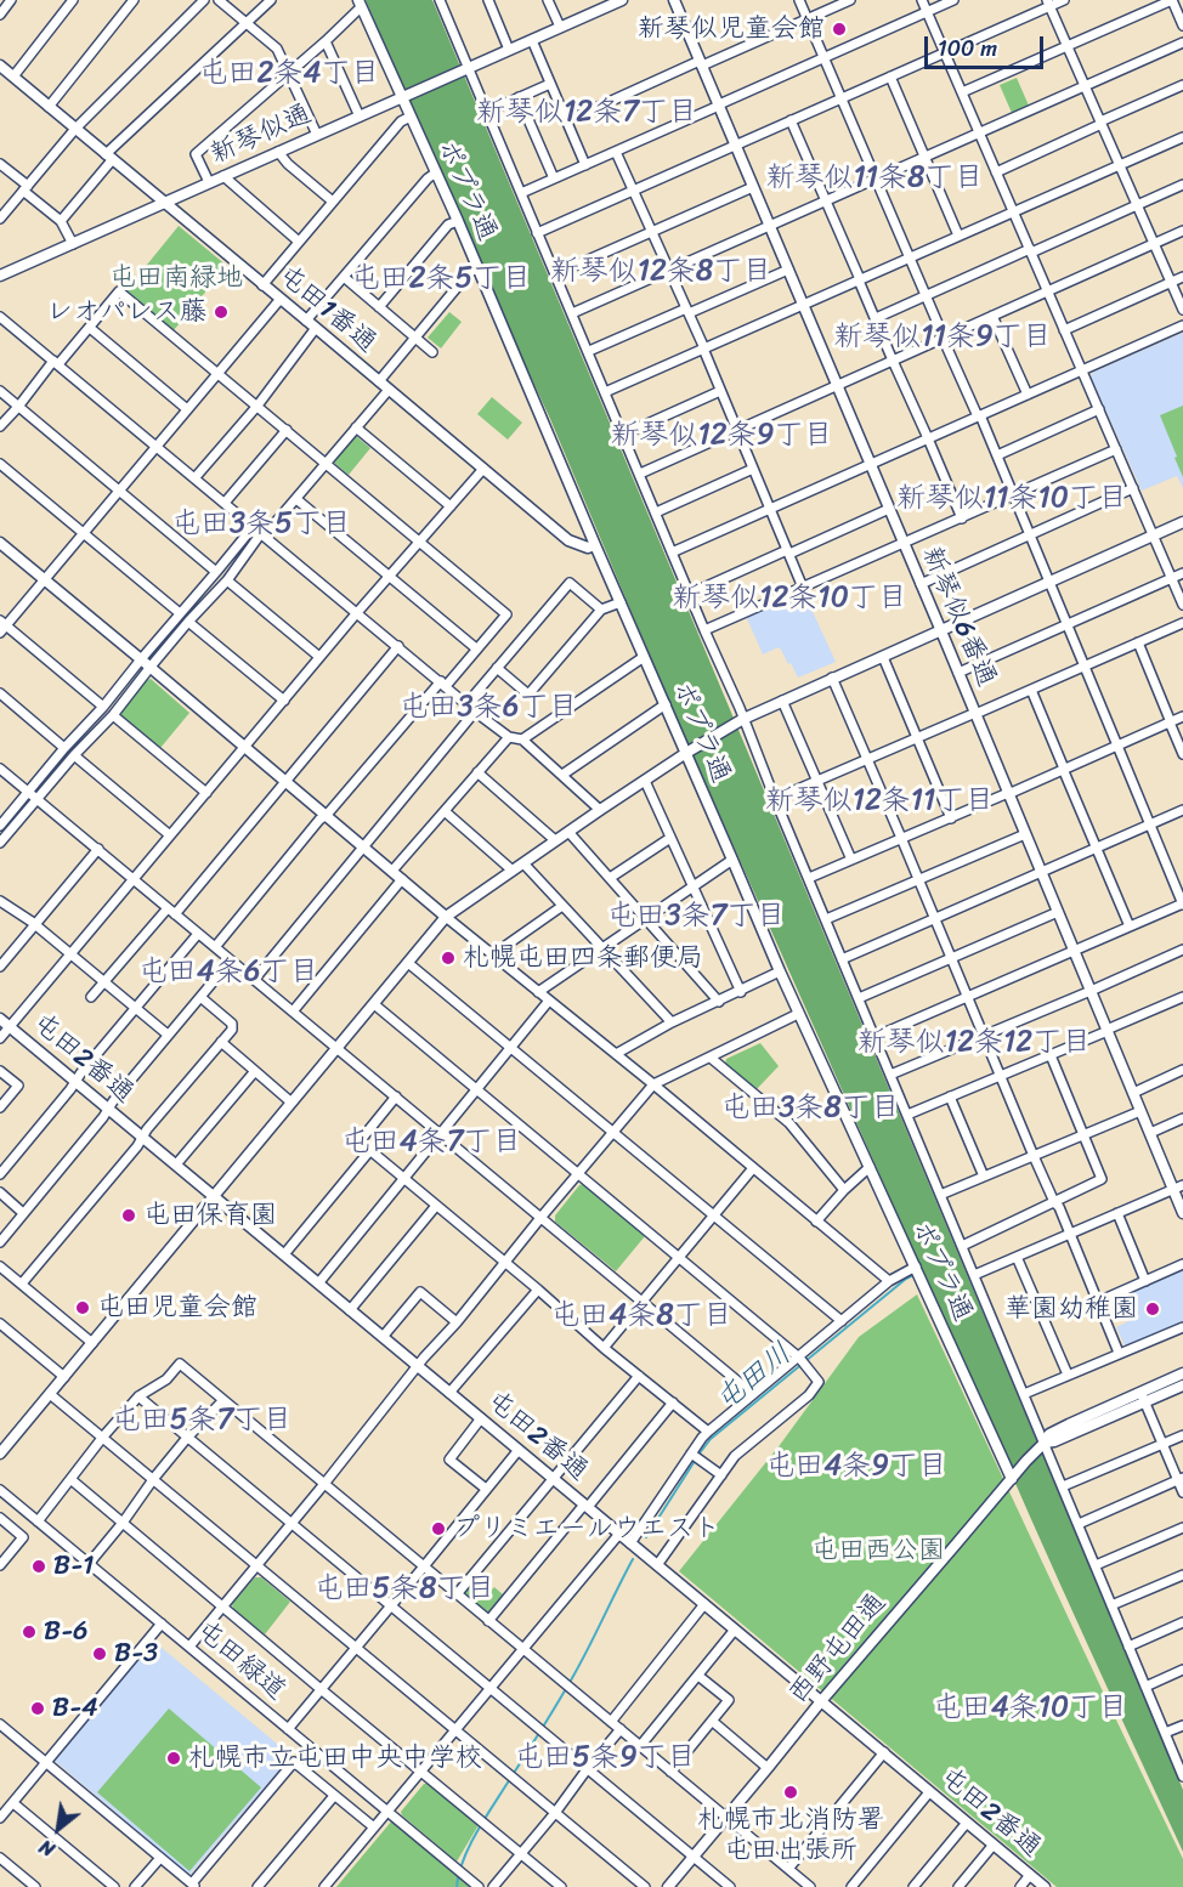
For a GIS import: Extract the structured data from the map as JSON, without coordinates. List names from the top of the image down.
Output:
{
  "streets": {
    "street": [
      "新琴似通",
      "ポプラ通",
      "屯田1番通",
      "新琴似6番通",
      "屯田2番通",
      "西野屯田通",
      "屯田緑道"
    ]
  },
  "crossings": [
    ["新琴似通", "ポプラ通"],
    ["新琴似通", "屯田1番通"],
    ["ポプラ通", "屯田1番通"],
    ["ポプラ通", "西野屯田通"],
    ["屯田2番通", "西野屯田通"]
  ],
  "districts": [
    "屯田2条4丁目",
    "新琴似12条7丁目",
    "新琴似11条8丁目",
    "新琴似12条8丁目",
    "屯田2条5丁目",
    "新琴似11条9丁目",
    "新琴似12条9丁目",
    "新琴似11条10丁目",
    "屯田3条5丁目",
    "新琴似12条10丁目",
    "屯田3条6丁目",
    "新琴似12条11丁目",
    "屯田3条7丁目",
    "屯田4条6丁目",
    "新琴似12条12丁目",
    "屯田3条8丁目",
    "屯田4条7丁目",
    "屯田4条8丁目",
    "屯田5条7丁目",
    "屯田4条9丁目",
    "屯田5条8丁目",
    "屯田4条10丁目",
    "屯田5条9丁目"
  ],
  "water": ["屯田川"],
  "parks": ["屯田南緑地", "屯田西公園"],
  "places": [
    "新琴似児童会館",
    "レオパレス藤",
    "札幌屯田四条郵便局",
    "屯田保育園",
    "屯田児童会館",
    "華園幼稚園",
    "プリミエールウエスト",
    "B-1",
    "B-6",
    "B-3",
    "B-4",
    "札幌市立屯田中央中学校",
    "札幌市北消防署 屯田出張所"
  ],
  "scale_bar": "100 m",
  "north": "bottom left"
}
